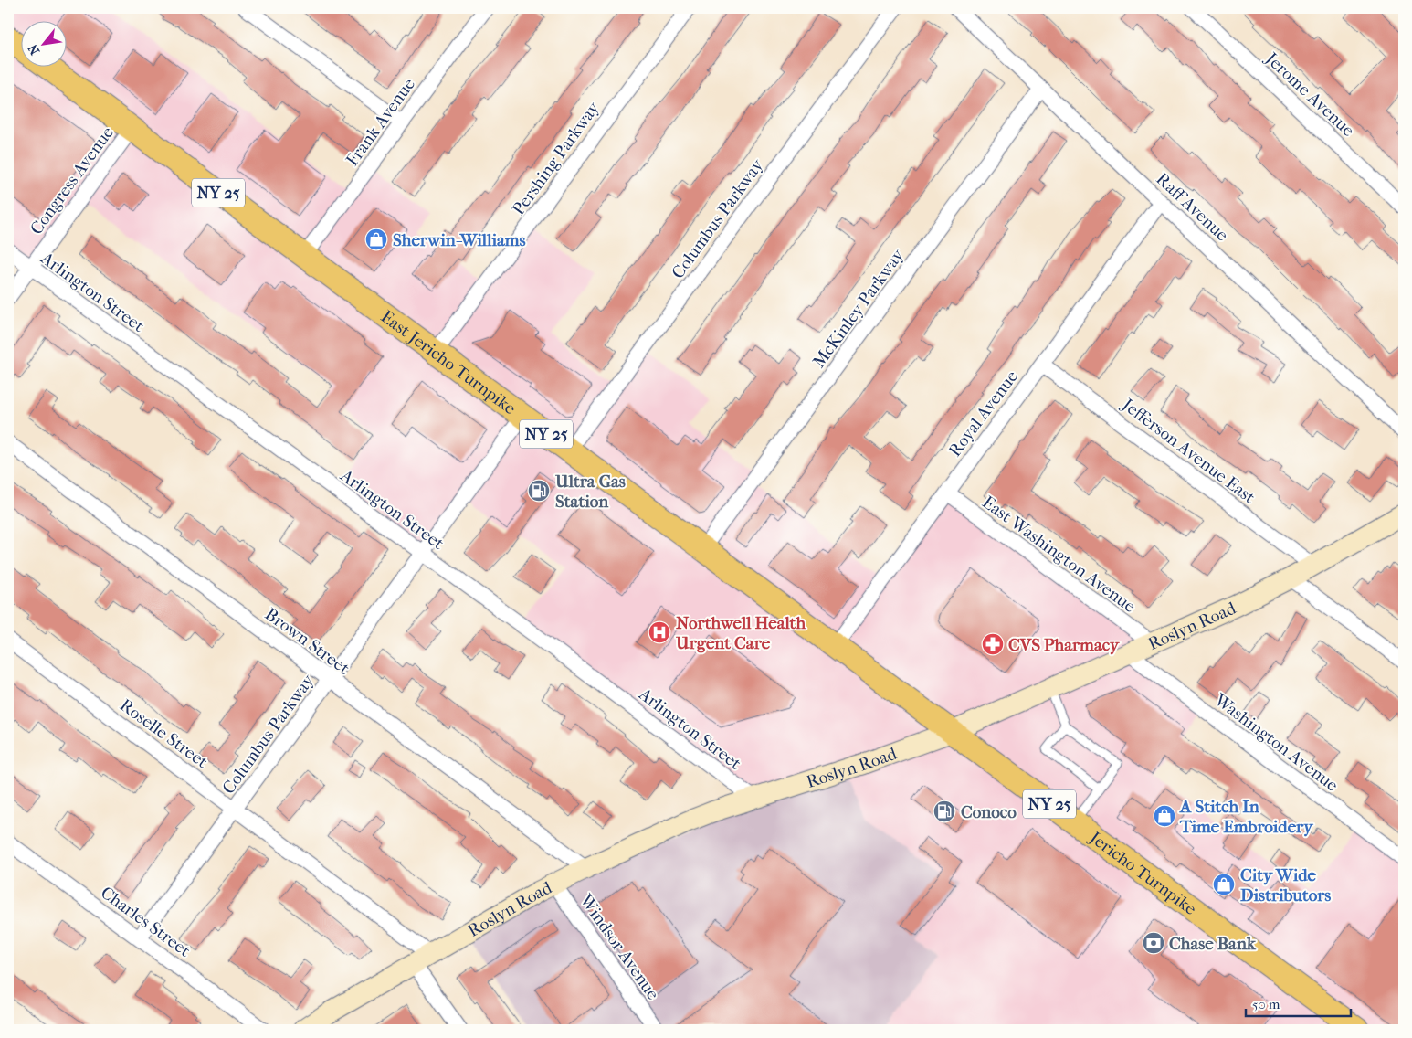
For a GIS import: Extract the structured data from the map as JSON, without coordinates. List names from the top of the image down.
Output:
{
  "streets": {
    "main road": [
      "NY 25",
      "East Jericho Turnpike",
      "Roslyn Road",
      "Jericho Turnpike"
    ],
    "street": [
      "Jerome Avenue",
      "Frank Avenue",
      "Pershing Parkway",
      "Congress Avenue",
      "Raff Avenue",
      "Columbus Parkway",
      "Arlington Street",
      "McKinley Parkway",
      "Royal Avenue",
      "Jefferson Avenue East",
      "East Washington Avenue",
      "Brown Street",
      "Roselle Street",
      "Washington Avenue",
      "Charles Street",
      "Windsor Avenue"
    ]
  },
  "crossings": [
    ["Frank Avenue", "East Jericho Turnpike"],
    ["Pershing Parkway", "East Jericho Turnpike"],
    ["Congress Avenue", "Arlington Street"],
    ["Congress Avenue", "East Jericho Turnpike"],
    ["Raff Avenue", "McKinley Parkway"],
    ["Raff Avenue", "Royal Avenue"],
    ["Columbus Parkway", "Arlington Street"],
    ["Columbus Parkway", "East Jericho Turnpike"],
    ["Columbus Parkway", "Brown Street"],
    ["Columbus Parkway", "Roselle Street"],
    ["Columbus Parkway", "Charles Street"],
    ["Arlington Street", "Roslyn Road"],
    ["McKinley Parkway", "East Jericho Turnpike"],
    ["East Jericho Turnpike", "Royal Avenue"],
    ["East Jericho Turnpike", "Roslyn Road"],
    ["East Jericho Turnpike", "Jericho Turnpike"],
    ["Royal Avenue", "Jefferson Avenue East"],
    ["Royal Avenue", "East Washington Avenue"],
    ["Jefferson Avenue East", "Roslyn Road"],
    ["East Washington Avenue", "Roslyn Road"],
    ["Roslyn Road", "Brown Street"],
    ["Roslyn Road", "Roselle Street"],
    ["Roslyn Road", "Washington Avenue"],
    ["Roslyn Road", "Jericho Turnpike"],
    ["Roslyn Road", "Windsor Avenue"]
  ],
  "places": {
    "shop": ["Sherwin-Williams", "A Stitch In Time Embroidery", "City Wide Distributors"],
    "fuel station": ["Ultra Gas Station", "Conoco"],
    "hospital": ["Northwell Health Urgent Care"],
    "pharmacy": ["CVS Pharmacy"],
    "bank": ["Chase Bank"]
  },
  "scale_bar": "50 m",
  "north": "bottom left"
}
